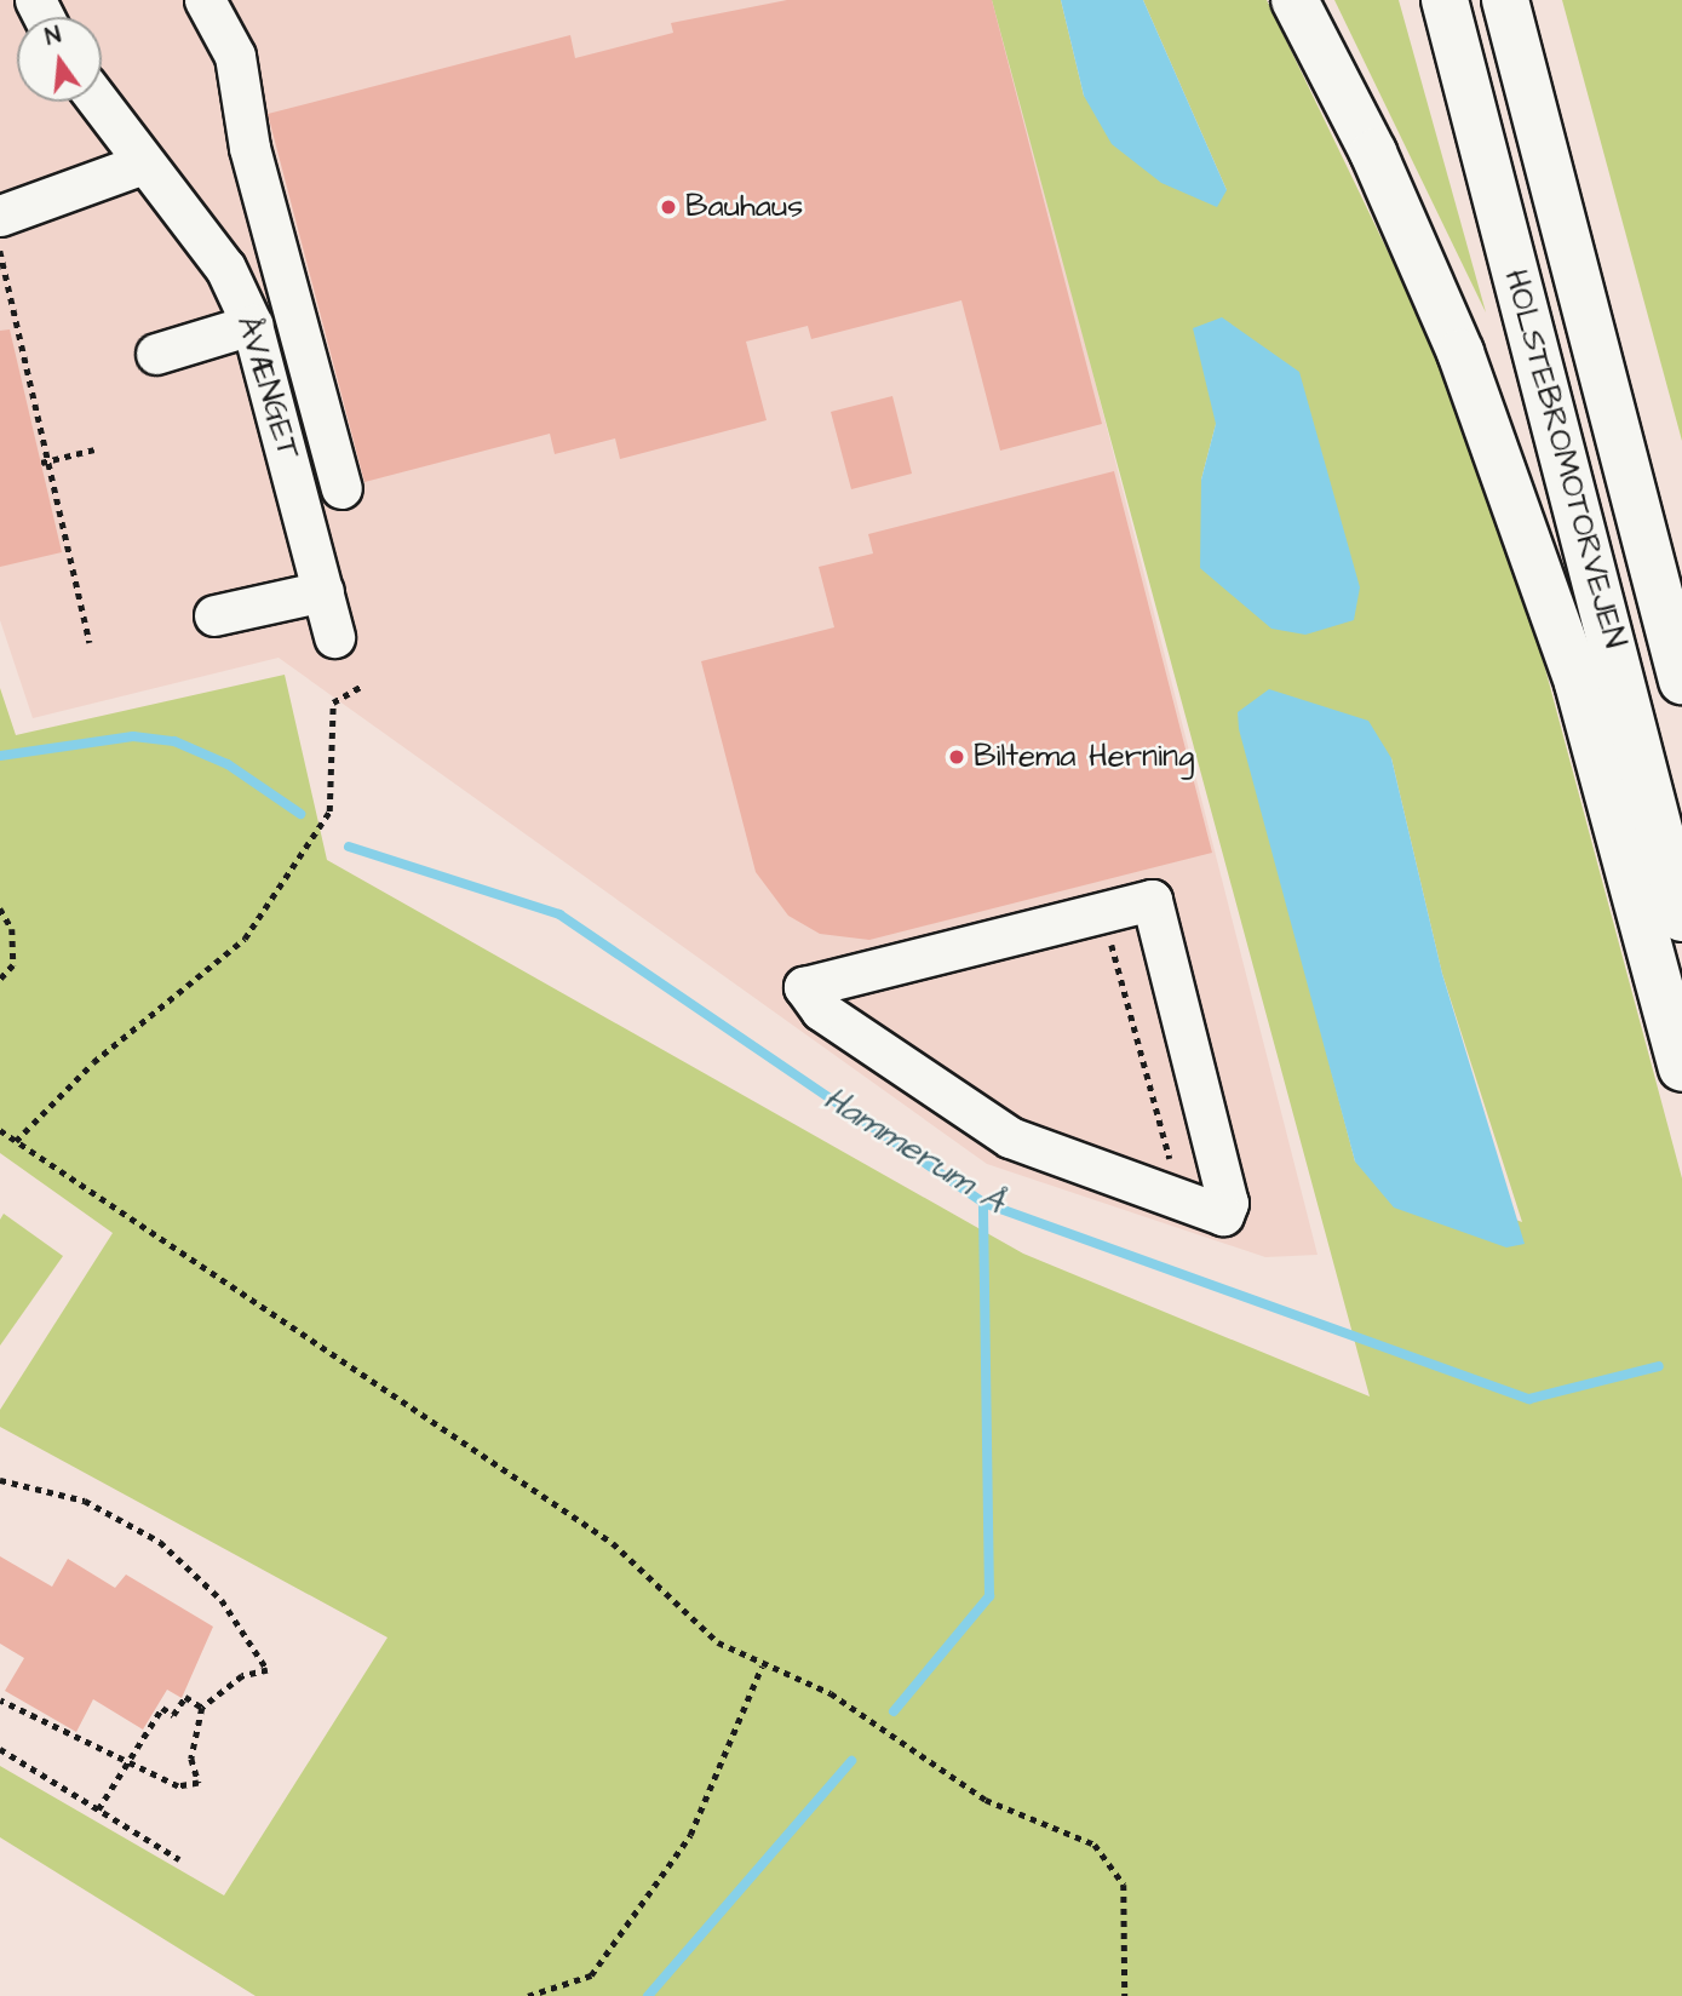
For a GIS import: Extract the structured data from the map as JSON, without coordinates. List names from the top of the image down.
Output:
{
  "streets": {
    "highway": ["HOLSTEBROMOTORVEJEN"],
    "street": ["ÅVÆNGET"]
  },
  "water": ["Hammerum Å"],
  "places": ["Bauhaus", "Biltema Herning"],
  "north": "top"
}
